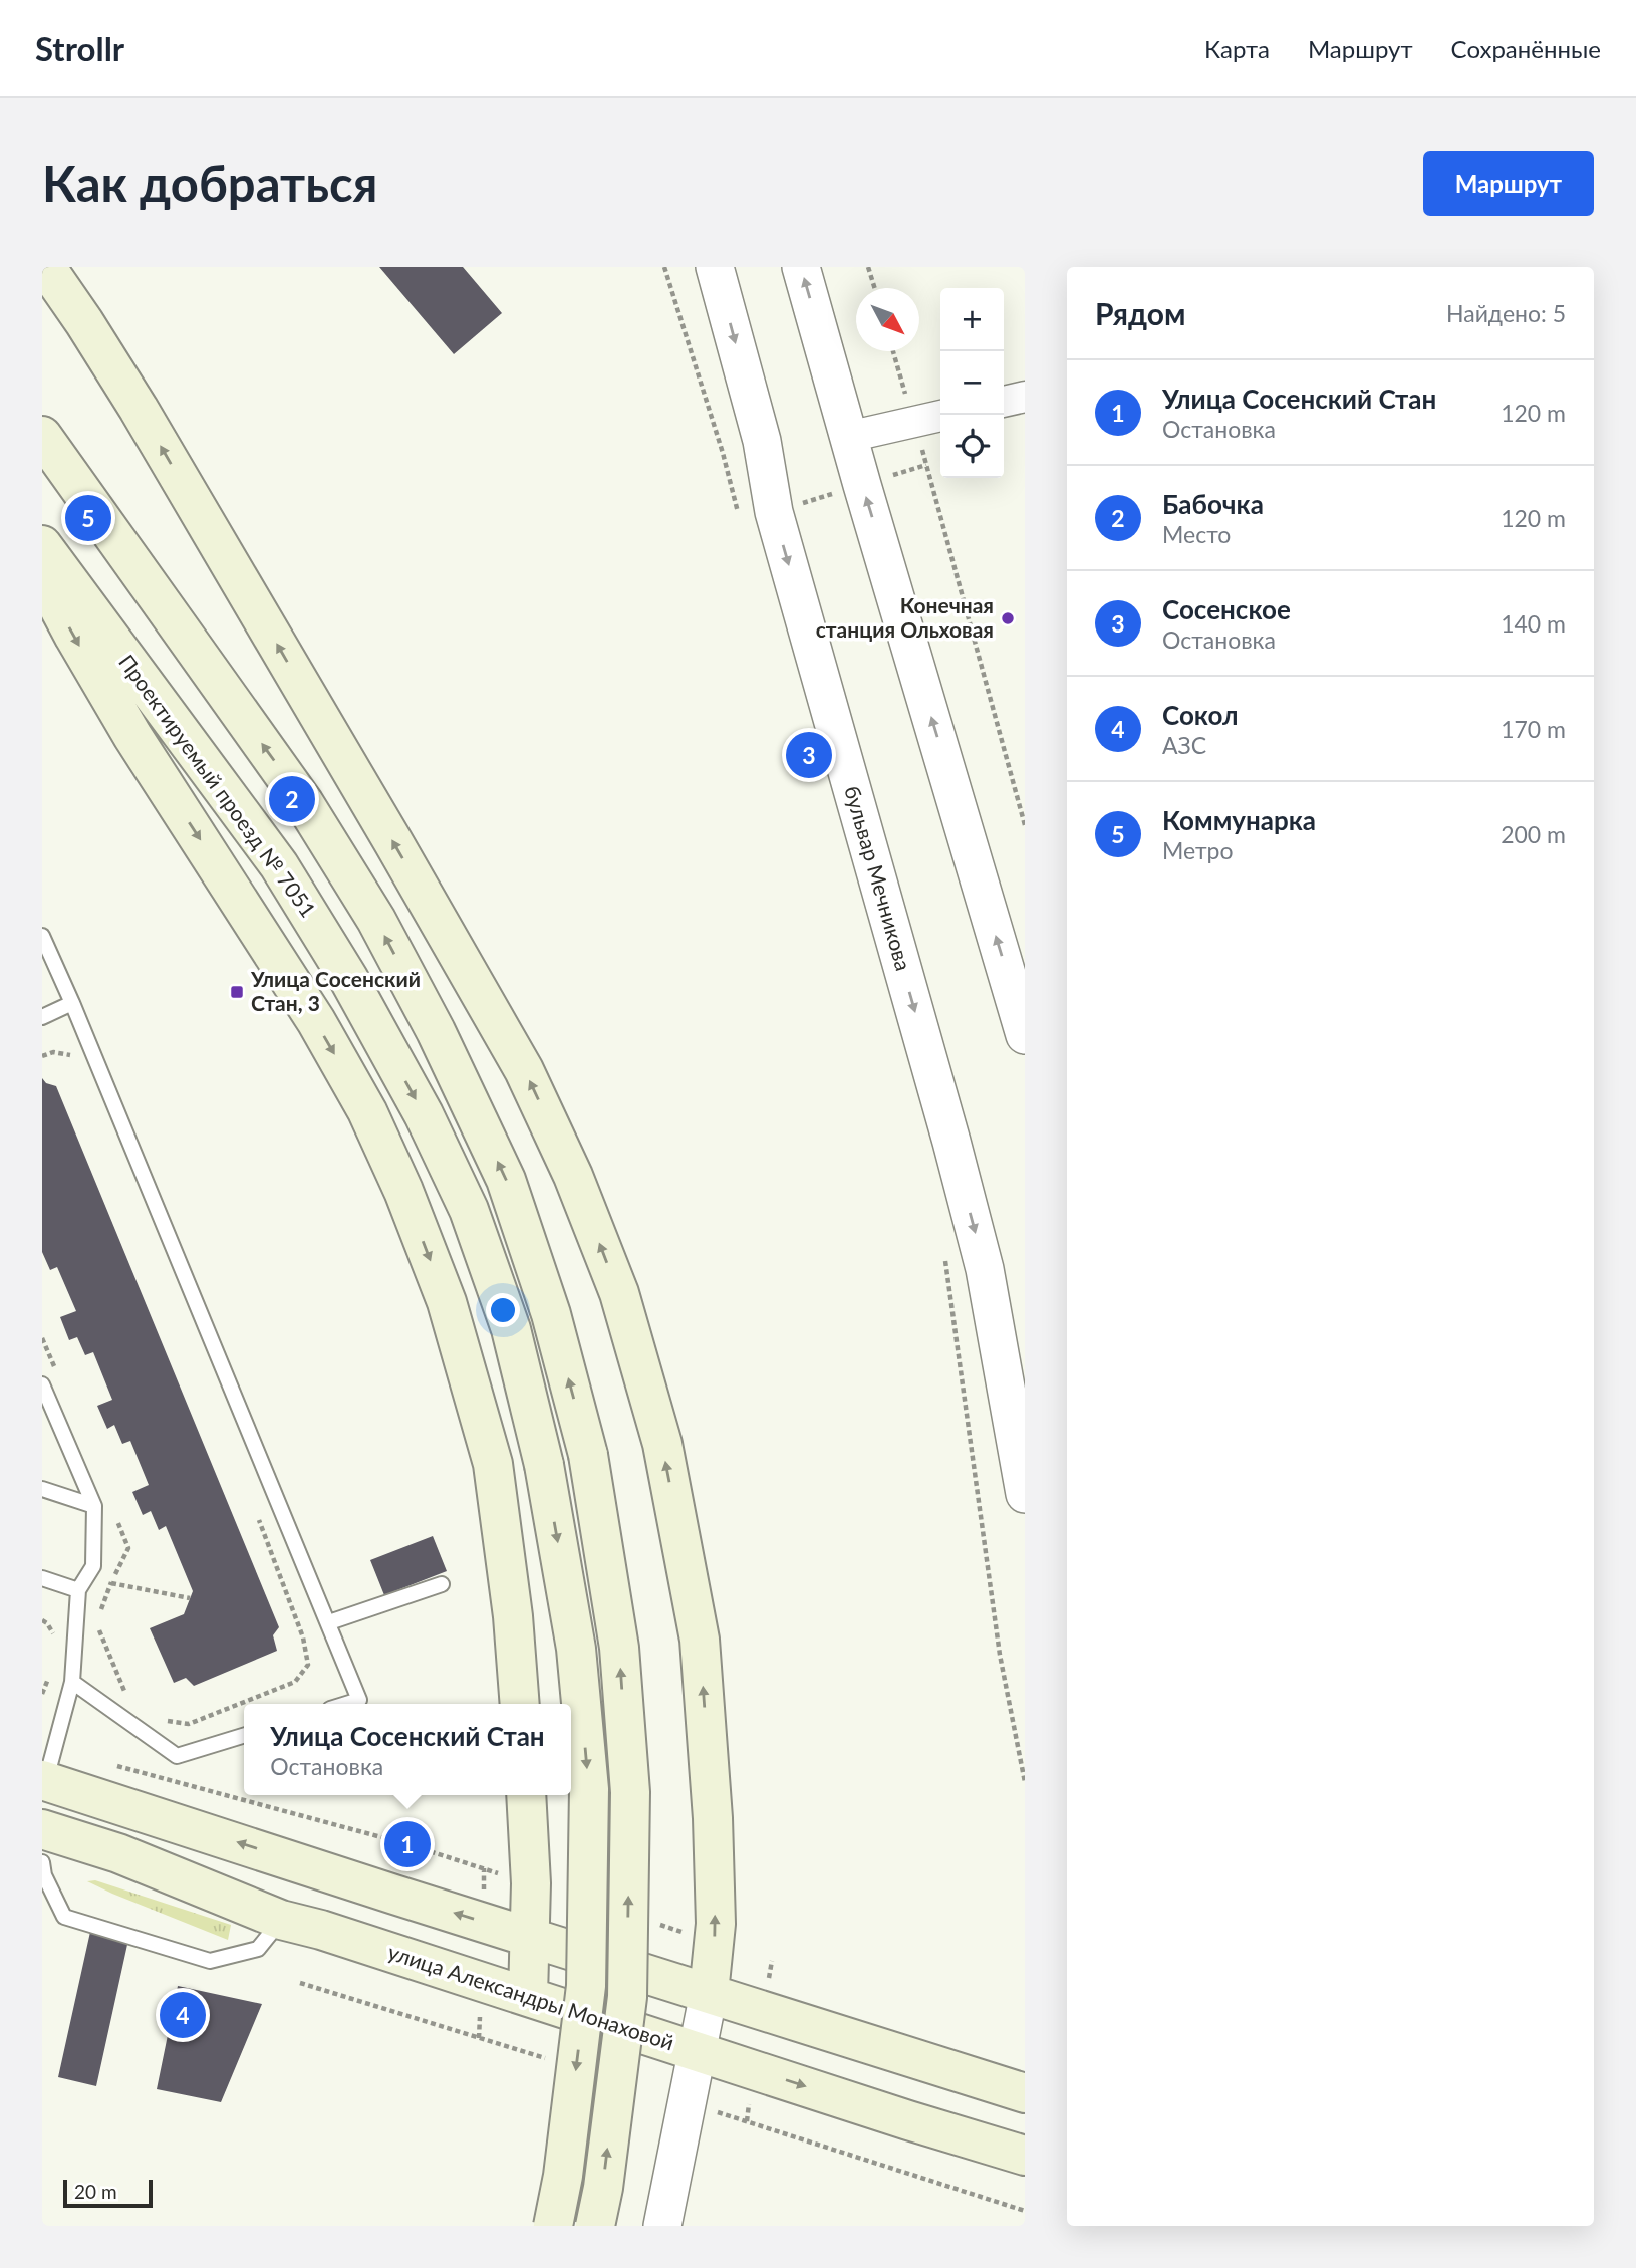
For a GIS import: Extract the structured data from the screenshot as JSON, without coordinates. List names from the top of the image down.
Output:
{
  "streets": {
    "main road": ["Проектируемый проезд № 7051", "улица Александры Монаховой"],
    "street": ["бульвар Мечникова"]
  },
  "places": {
    "other": ["Конечная станция Ольховая"],
    "transit": ["Улица Сосенский Стан, 3"]
  },
  "scale_bar": "20 m",
  "north": "bottom right",
  "page": {
    "header": "Strollr",
    "nav": ["Карта", "Маршрут", "Сохранённые"],
    "buttons": "Маршрут",
    "title": "Как добраться",
    "heading": ["Рядом", "Найдено: 5"],
    "map_buttons": ["+", "−"],
    "list": [
      {
        "mark": "1",
        "name": "Улица Сосенский Стан",
        "note": "Остановка",
        "value": "120 m"
      },
      {
        "mark": "2",
        "name": "Бабочка",
        "note": "Место",
        "value": "120 m"
      },
      {
        "mark": "3",
        "name": "Сосенское",
        "note": "Остановка",
        "value": "140 m"
      },
      {
        "mark": "4",
        "name": "Сокол",
        "note": "АЗС",
        "value": "170 m"
      },
      {
        "mark": "5",
        "name": "Коммунарка",
        "note": "Метро",
        "value": "200 m"
      }
    ],
    "pins": [
      "5",
      "3",
      "2",
      "1",
      "4"
    ],
    "popup": ["Улица Сосенский Стан", "Остановка"],
    "scale": "20 m"
  }
}
